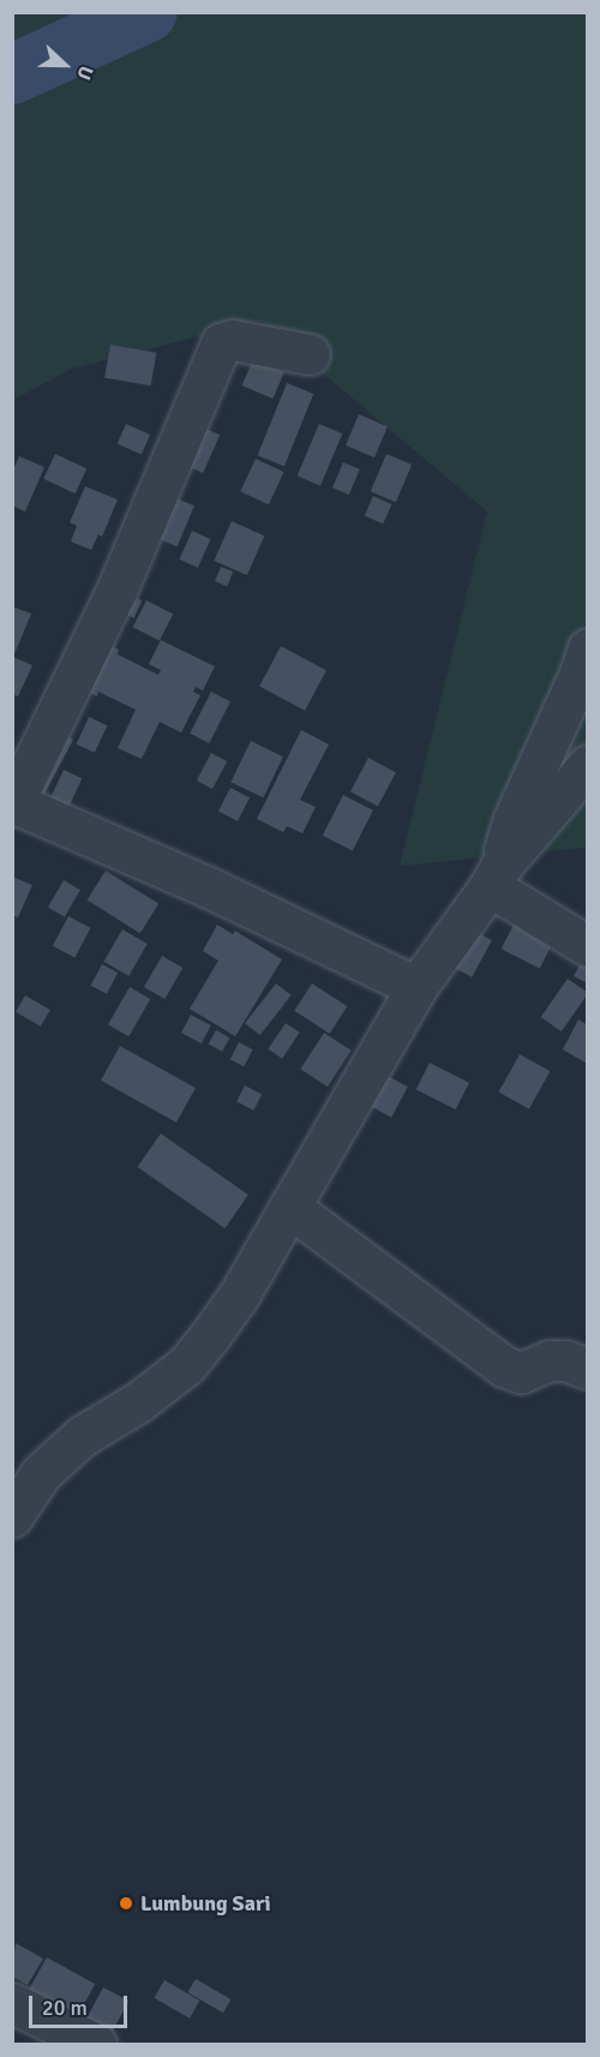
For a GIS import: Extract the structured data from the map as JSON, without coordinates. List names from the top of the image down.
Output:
{
  "places": ["Lumbung Sari"],
  "scale_bar": "20 m",
  "north": "right"
}
